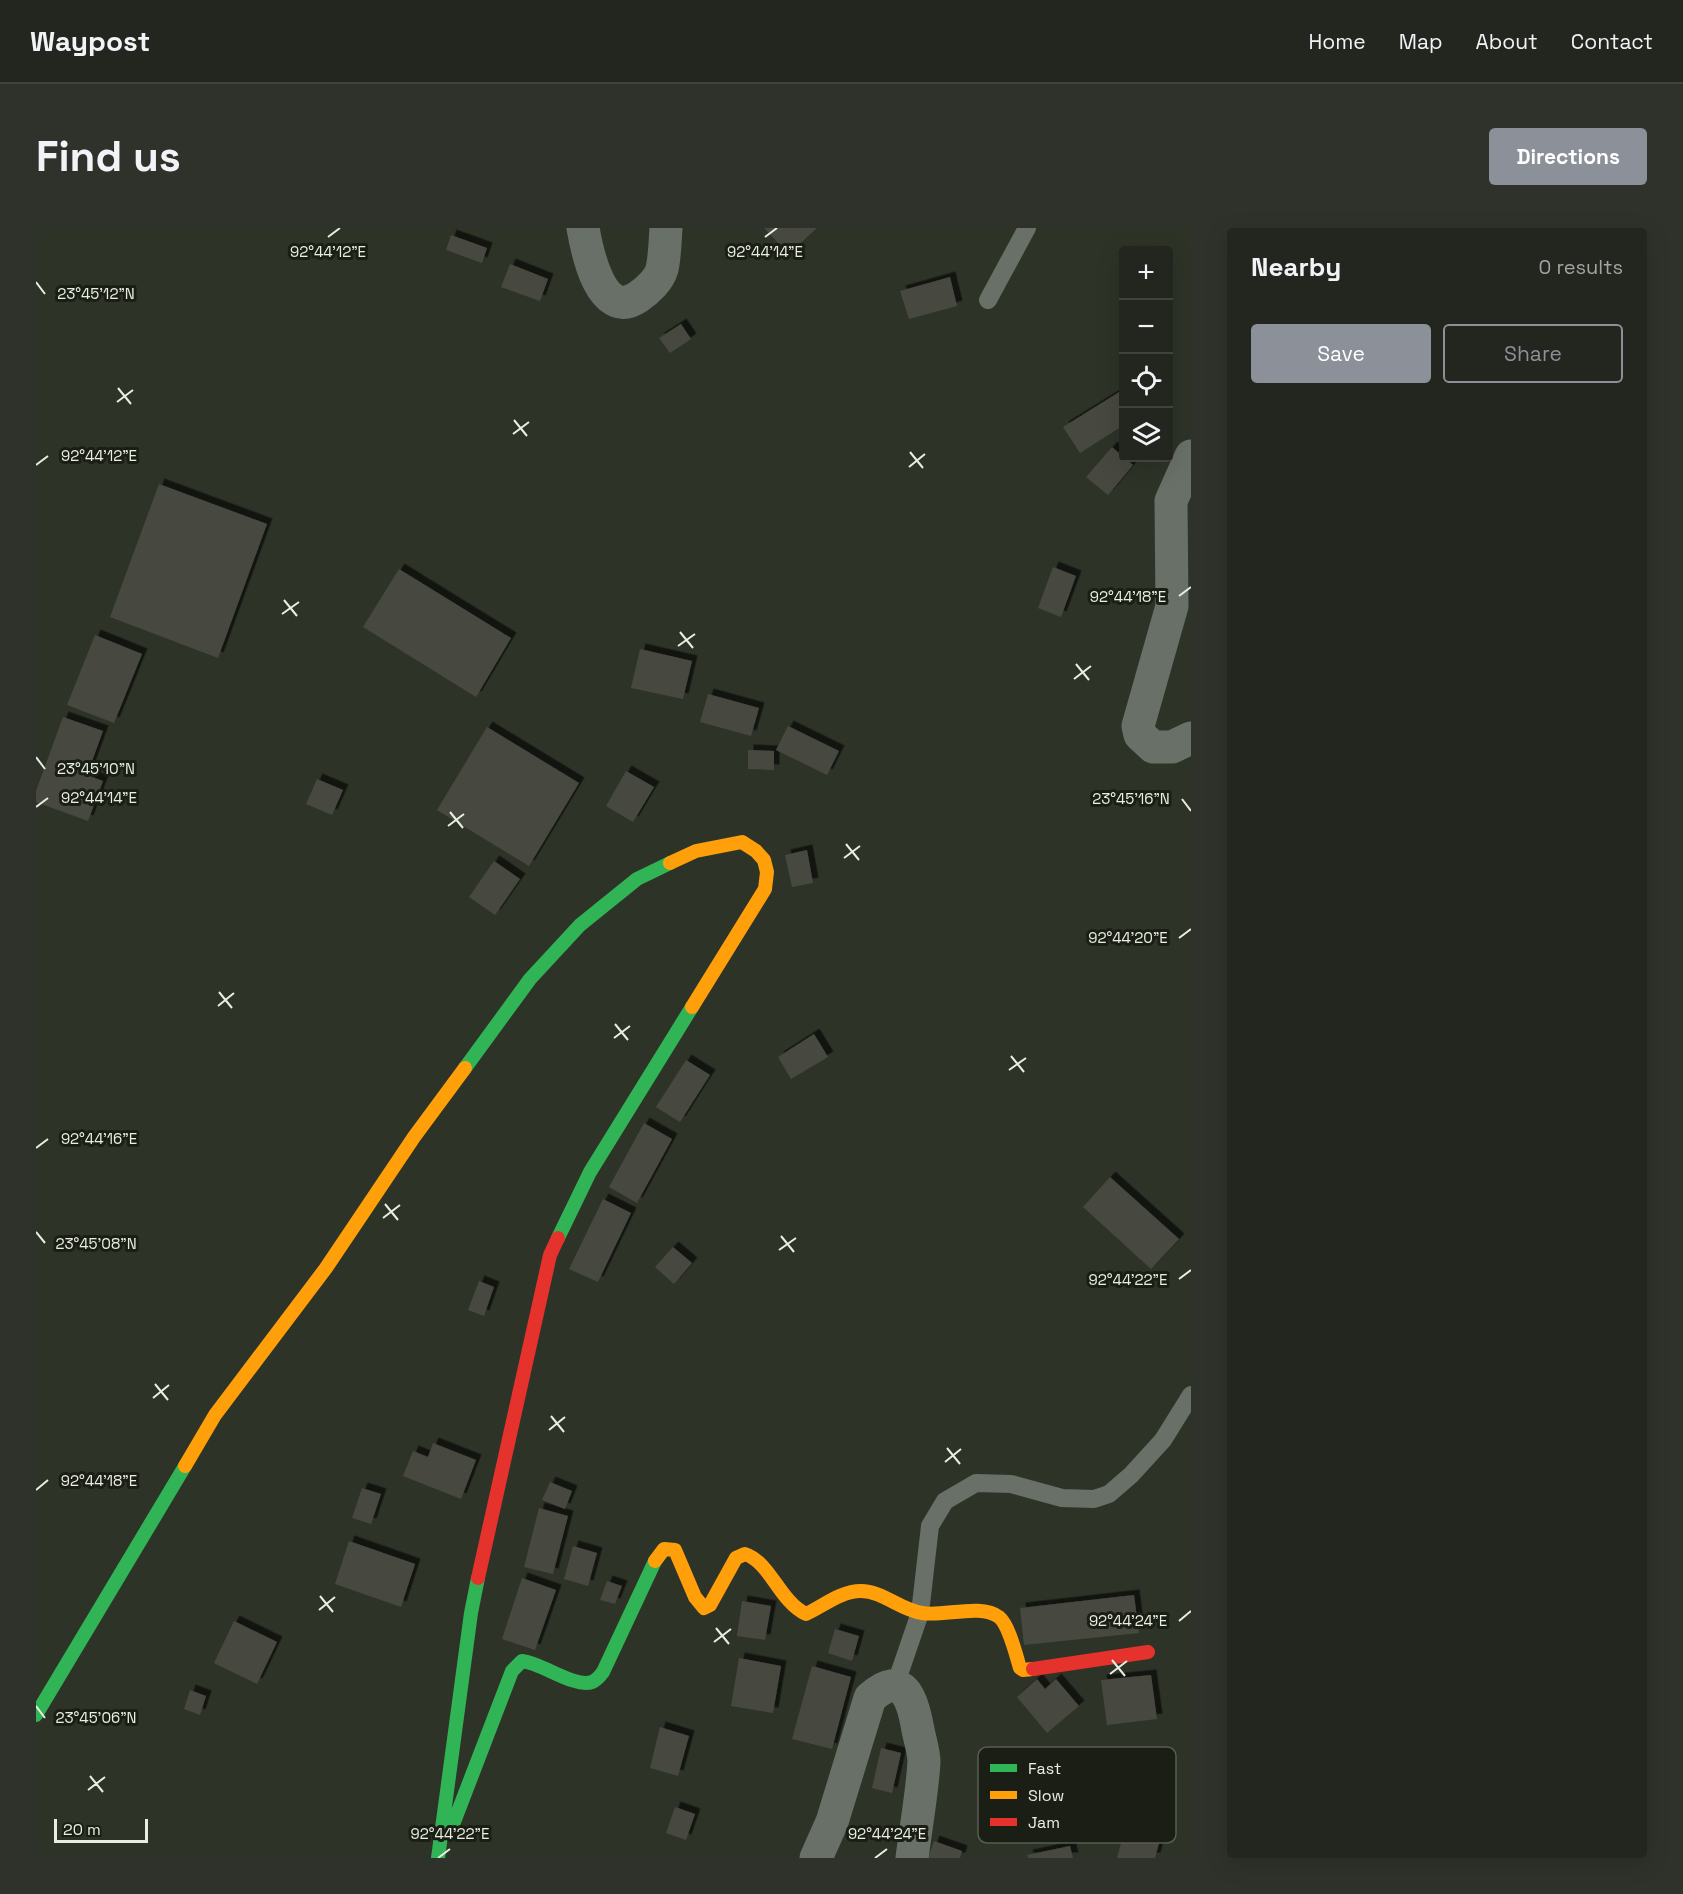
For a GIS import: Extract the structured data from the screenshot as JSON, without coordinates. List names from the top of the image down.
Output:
{
  "legend": ["Fast", "Slow", "Jam"],
  "scale_bar": "20 m",
  "page": {
    "header": "Waypost",
    "nav": [
      "Home",
      "Map",
      "About",
      "Contact"
    ],
    "buttons": [
      "Directions",
      ["Save", "Share"]
    ],
    "title": "Find us",
    "heading": ["Nearby", "0 results"],
    "map_buttons": ["+", "−"],
    "scale": "20 m"
  },
  "coordinates": [
    "92°44'12\"E",
    "92°44'14\"E",
    "23°45'12\"N",
    "92°44'18\"E",
    "23°45'10\"N",
    "23°45'16\"N",
    "92°44'20\"E",
    "92°44'16\"E",
    "23°45'08\"N",
    "92°44'22\"E",
    "92°44'24\"E",
    "23°45'06\"N"
  ]
}
